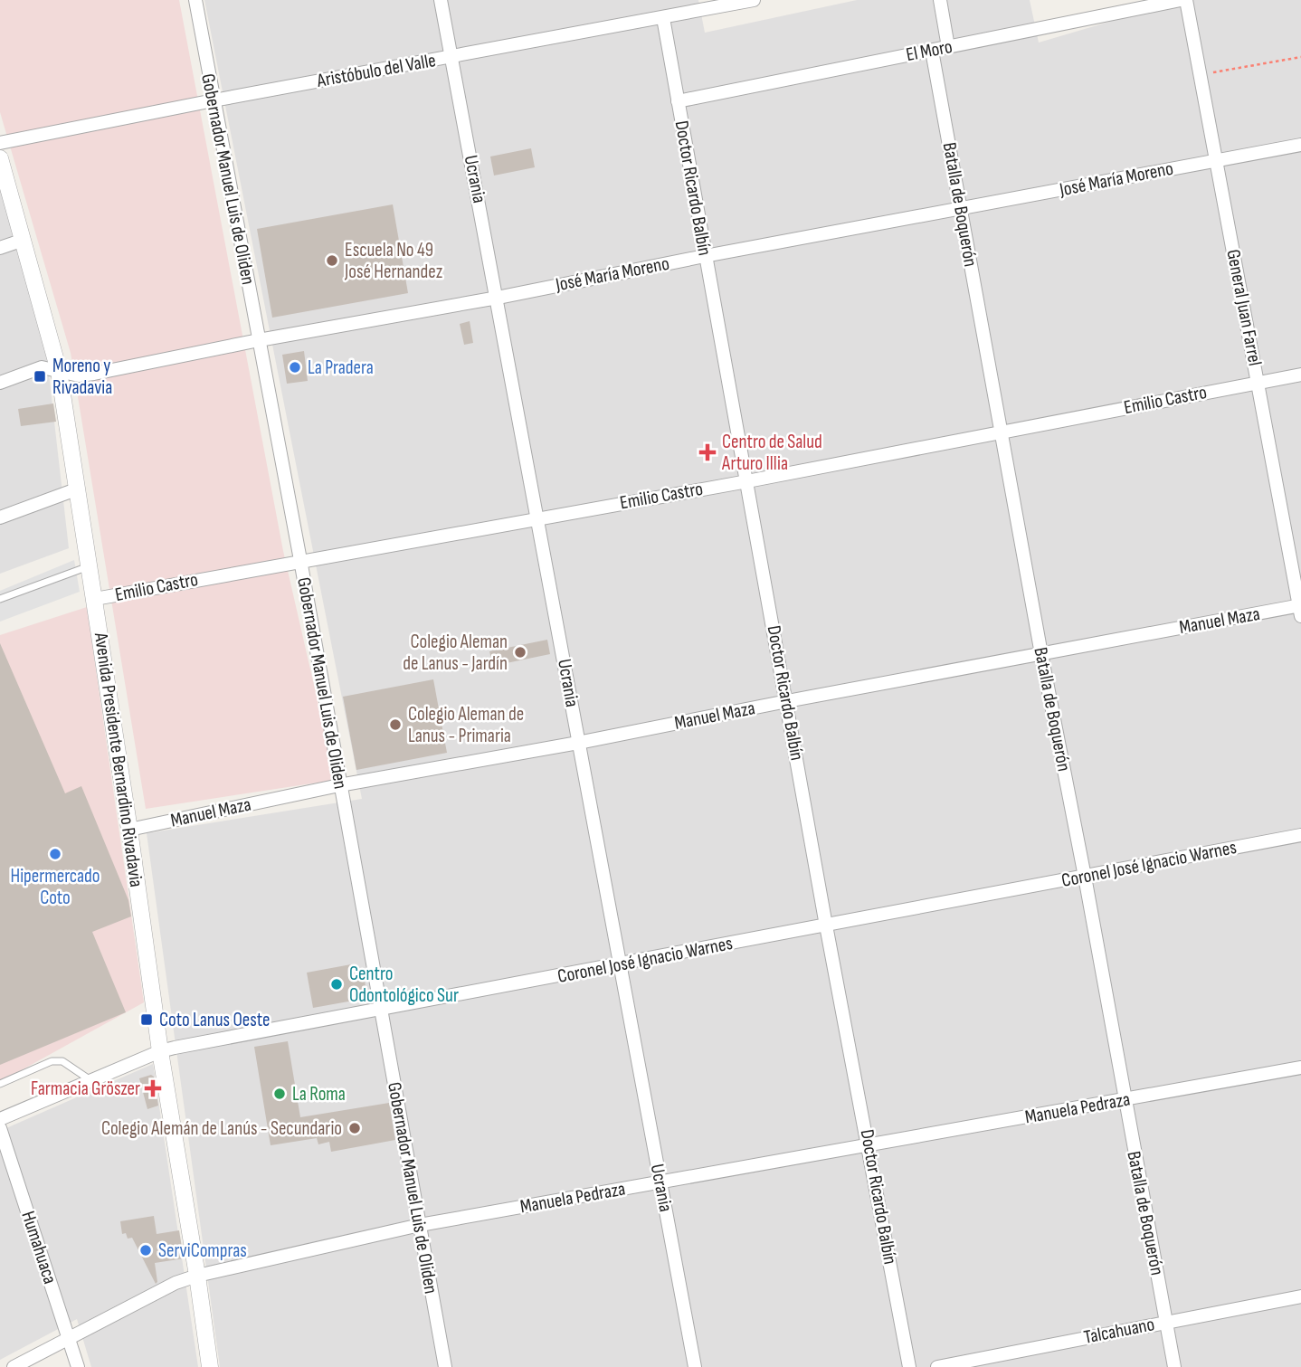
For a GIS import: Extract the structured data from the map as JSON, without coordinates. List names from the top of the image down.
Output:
{
  "streets": {
    "street": [
      "El Moro",
      "Aristóbulo del Valle",
      "Gobernador Manuel Luis de Oliden",
      "Ucrania",
      "José María Moreno",
      "Doctor Ricardo Balbín",
      "Batalla de Boquerón",
      "General Juan Farrel",
      "Emilio Castro",
      "Manuel Maza",
      "Avenida Presidente Bernardino Rivadavia",
      "Coronel José Ignacio Warnes",
      "Manuela Pedraza",
      "Humahuaca",
      "Talcahuano"
    ]
  },
  "crossings": [
    ["El Moro", "Doctor Ricardo Balbín"],
    ["El Moro", "Batalla de Boquerón"],
    ["Aristóbulo del Valle", "Gobernador Manuel Luis de Oliden"],
    ["Aristóbulo del Valle", "Ucrania"],
    ["Aristóbulo del Valle", "Doctor Ricardo Balbín"],
    ["Gobernador Manuel Luis de Oliden", "José María Moreno"],
    ["Gobernador Manuel Luis de Oliden", "Emilio Castro"],
    ["Gobernador Manuel Luis de Oliden", "Manuel Maza"],
    ["Gobernador Manuel Luis de Oliden", "Coronel José Ignacio Warnes"],
    ["Gobernador Manuel Luis de Oliden", "Manuela Pedraza"],
    ["Ucrania", "José María Moreno"],
    ["Ucrania", "Emilio Castro"],
    ["Ucrania", "Manuel Maza"],
    ["Ucrania", "Coronel José Ignacio Warnes"],
    ["Ucrania", "Manuela Pedraza"],
    ["José María Moreno", "Doctor Ricardo Balbín"],
    ["José María Moreno", "Batalla de Boquerón"],
    ["José María Moreno", "General Juan Farrel"],
    ["José María Moreno", "Avenida Presidente Bernardino Rivadavia"],
    ["Doctor Ricardo Balbín", "Emilio Castro"],
    ["Doctor Ricardo Balbín", "Manuel Maza"],
    ["Doctor Ricardo Balbín", "Coronel José Ignacio Warnes"],
    ["Doctor Ricardo Balbín", "Manuela Pedraza"],
    ["Batalla de Boquerón", "Emilio Castro"],
    ["Batalla de Boquerón", "Manuel Maza"],
    ["Batalla de Boquerón", "Coronel José Ignacio Warnes"],
    ["Batalla de Boquerón", "Manuela Pedraza"],
    ["Batalla de Boquerón", "Talcahuano"],
    ["General Juan Farrel", "Emilio Castro"],
    ["General Juan Farrel", "Manuel Maza"],
    ["Emilio Castro", "Avenida Presidente Bernardino Rivadavia"],
    ["Manuel Maza", "Avenida Presidente Bernardino Rivadavia"],
    ["Avenida Presidente Bernardino Rivadavia", "Coronel José Ignacio Warnes"],
    ["Avenida Presidente Bernardino Rivadavia", "Manuela Pedraza"],
    ["Manuela Pedraza", "Humahuaca"]
  ],
  "places": {
    "other": [
      "Escuela No 49 José Hernandez",
      "La Pradera",
      "Colegio Aleman de Lanus - Jardín",
      "Colegio Aleman de Lanus - Primaria",
      "Hipermercado Coto",
      "Centro Odontológico Sur",
      "La Roma",
      "Colegio Alemán de Lanús - Secundario",
      "ServiCompras"
    ],
    "transit": ["Moreno y Rivadavia", "Coto Lanus Oeste"],
    "health": ["Centro de Salud Arturo Illia", "Farmacia Gröszer"]
  }
}
